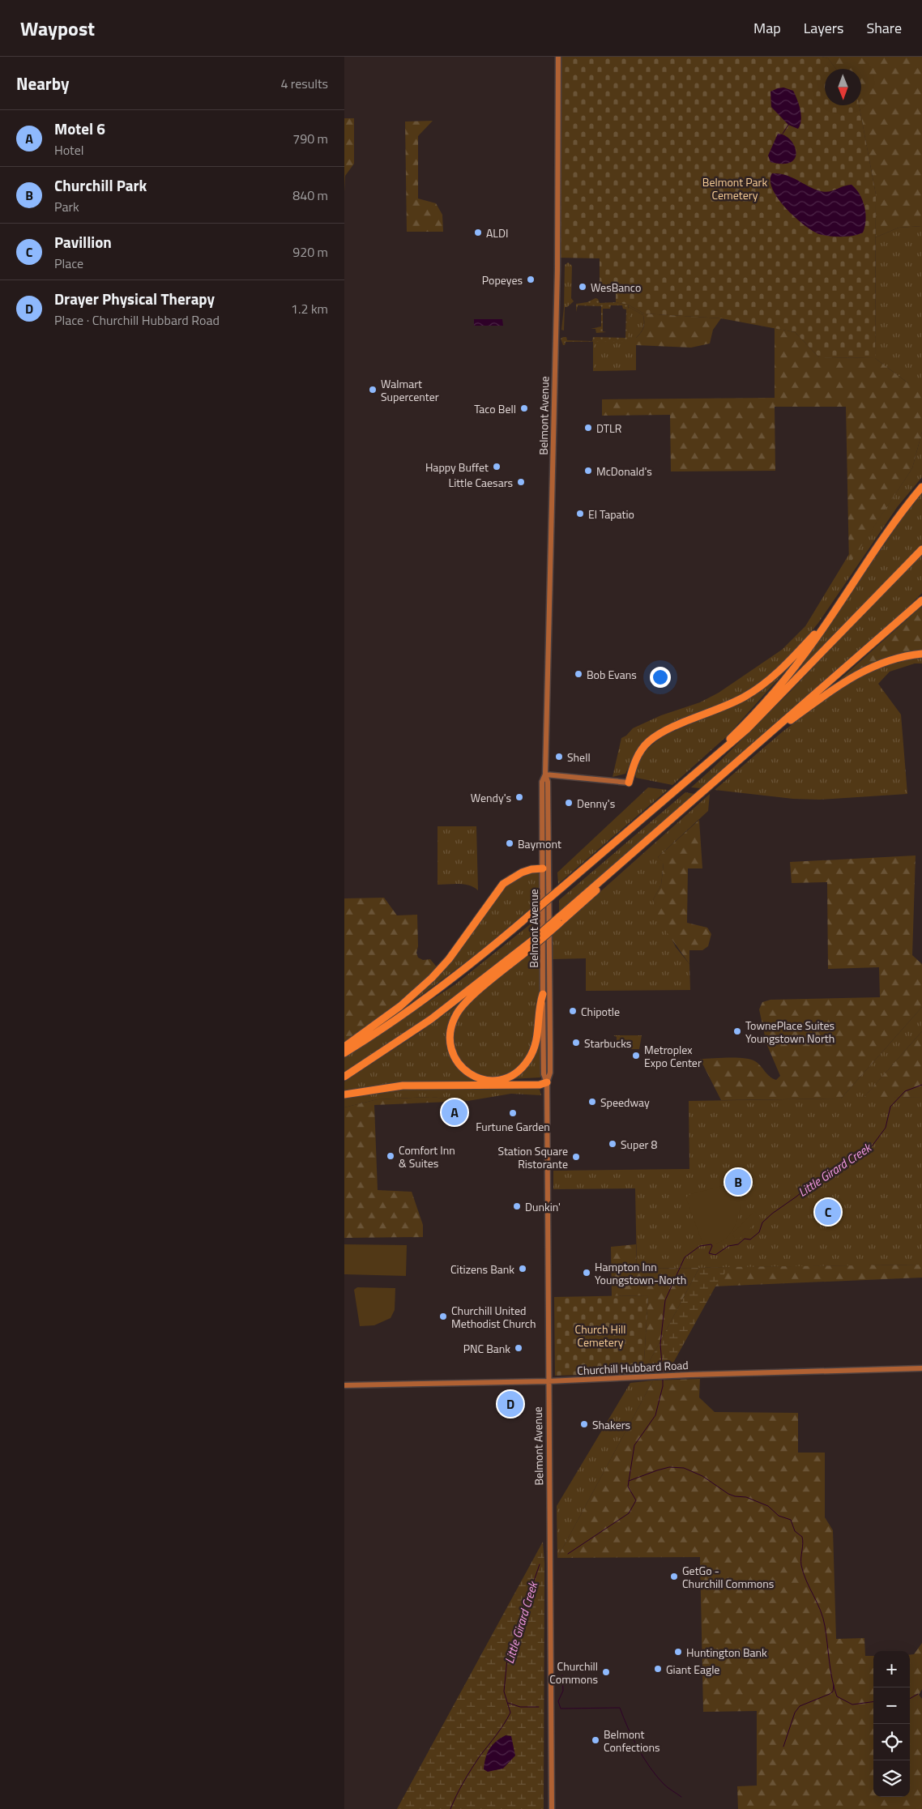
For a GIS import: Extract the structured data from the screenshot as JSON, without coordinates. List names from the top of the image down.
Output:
{
  "streets": {
    "main road": ["Belmont Avenue", "Churchill Hubbard Road"]
  },
  "crossings": [
    ["Belmont Avenue", "Churchill Hubbard Road"]
  ],
  "water": ["Little Girard Creek"],
  "parks": ["Belmont Park Cemetery", "Church Hill Cemetery"],
  "places": [
    "ALDI",
    "Popeyes",
    "WesBanco",
    "Walmart Supercenter",
    "Taco Bell",
    "DTLR",
    "Happy Buffet",
    "McDonald's",
    "Little Caesars",
    "El Tapatio",
    "Bob Evans",
    "Shell",
    "Wendy's",
    "Denny's",
    "Baymont",
    "Chipotle",
    "TownePlace Suites Youngstown North",
    "Starbucks",
    "Metroplex Expo Center",
    "Speedway",
    "Furtune Garden",
    "Super 8",
    "Comfort Inn & Suites",
    "Station Square Ristorante",
    "Dunkin'",
    "Citizens Bank",
    "Hampton Inn Youngstown-North",
    "Churchill United Methodist Church",
    "PNC Bank",
    "Shakers",
    "GetGo - Churchill Commons",
    "Huntington Bank",
    "Giant Eagle",
    "Churchill Commons",
    "Belmont Confections"
  ],
  "north": "bottom",
  "page": {
    "header": "Waypost",
    "nav": ["Map", "Layers", "Share"],
    "heading": ["Nearby", "4 results"],
    "list": [
      {
        "mark": "A",
        "name": "Motel 6",
        "note": "Hotel",
        "value": "790 m"
      },
      {
        "mark": "B",
        "name": "Churchill Park",
        "note": "Park",
        "value": "840 m"
      },
      {
        "mark": "C",
        "name": "Pavillion",
        "note": "Place",
        "value": "920 m"
      },
      {
        "mark": "D",
        "name": "Drayer Physical Therapy",
        "note": "Place · Churchill Hubbard Road",
        "value": "1.2 km"
      }
    ],
    "pins": [
      "A",
      "B",
      "C",
      "D"
    ],
    "map_buttons": ["+", "−"]
  }
}
